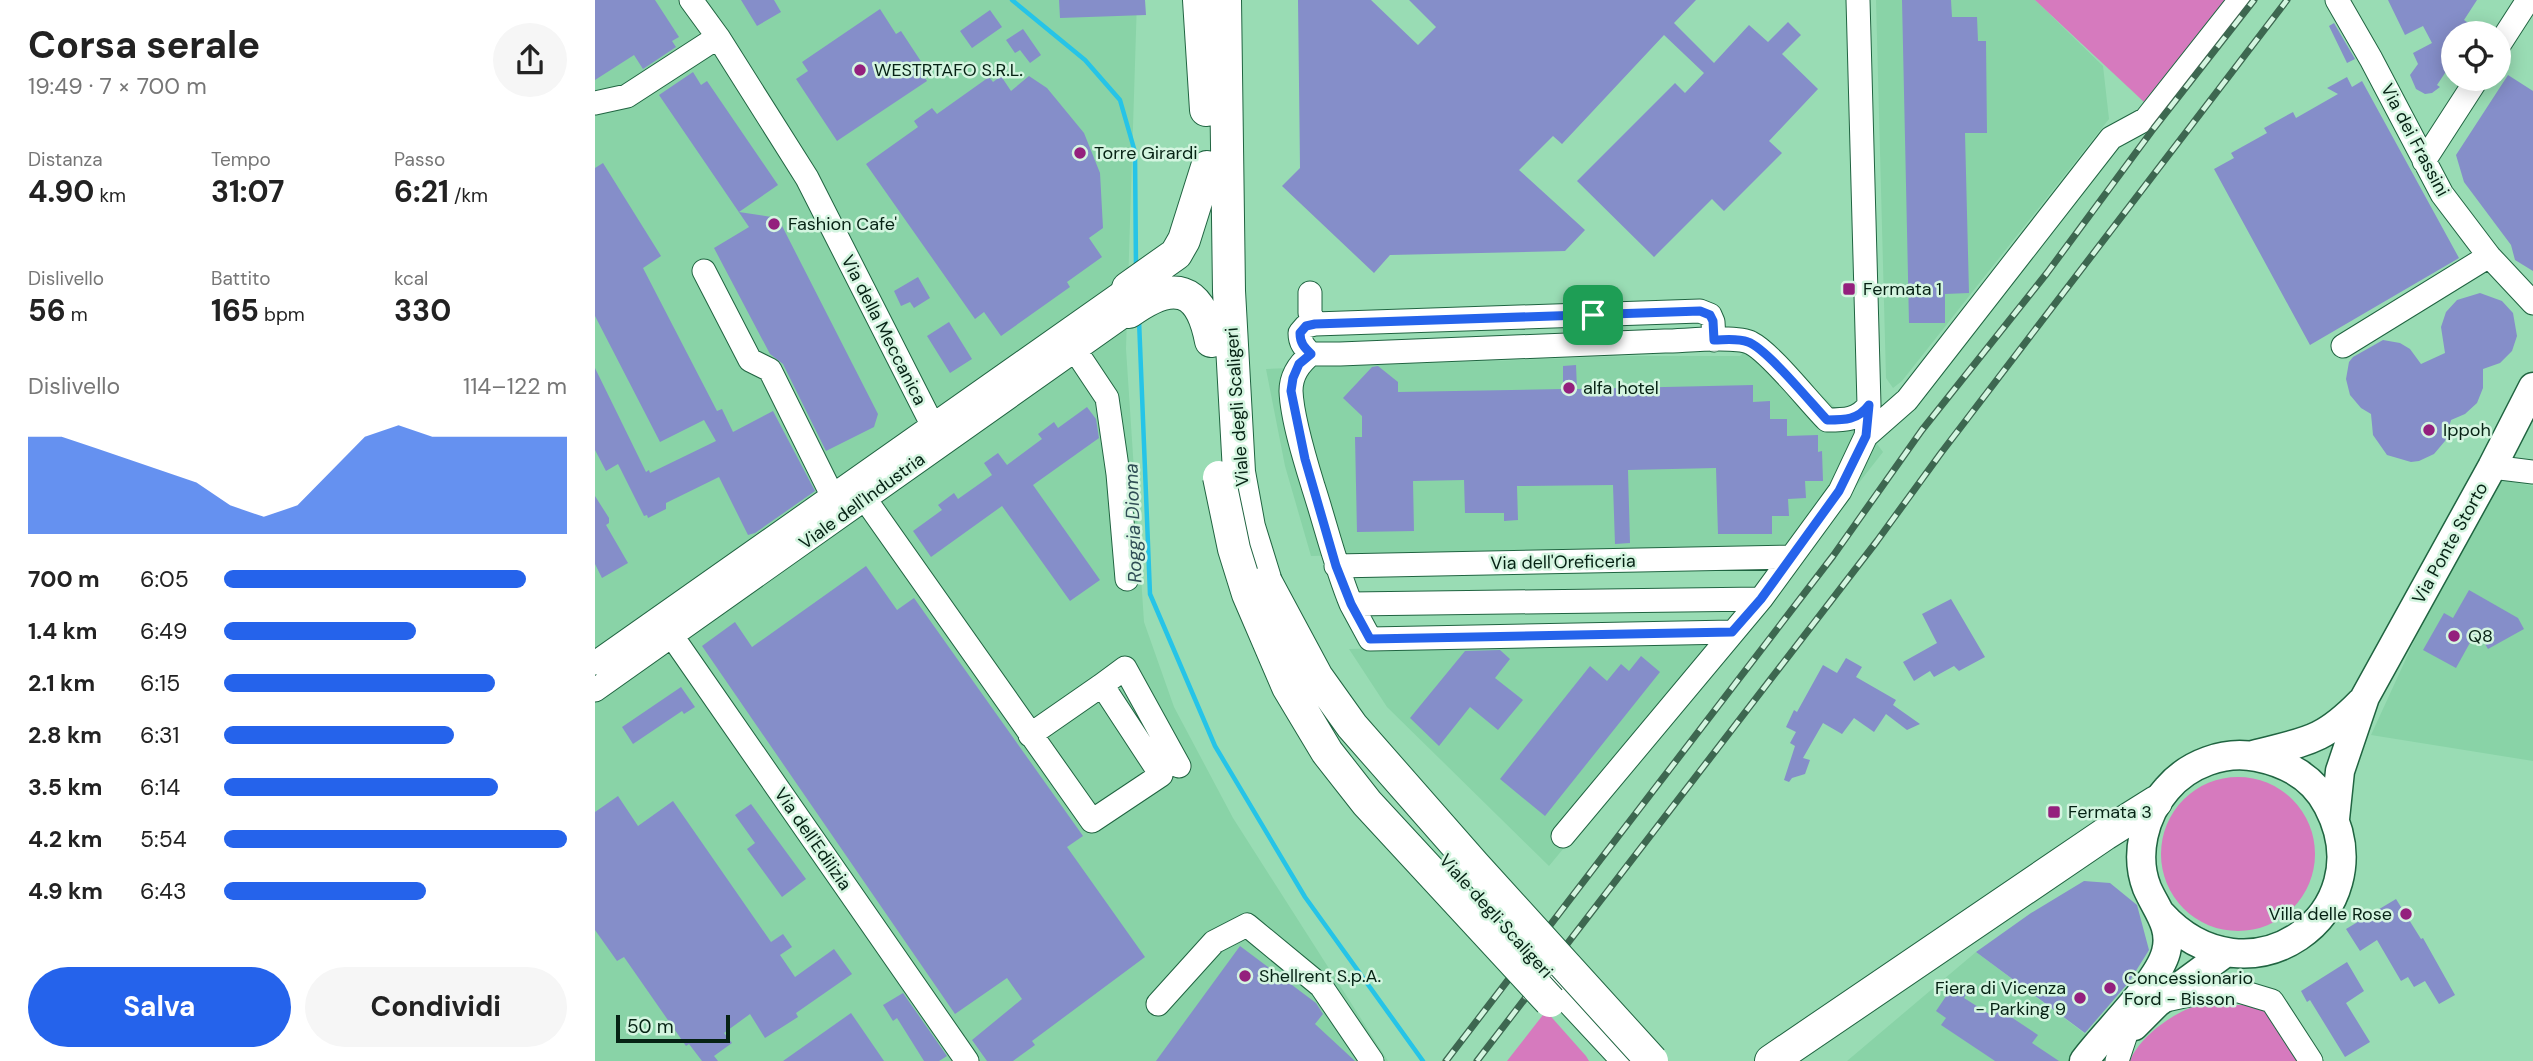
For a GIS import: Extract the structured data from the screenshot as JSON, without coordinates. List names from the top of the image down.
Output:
{
  "streets": {
    "highway": ["Viale degli Scaligeri"],
    "main road": ["Via Ponte Storto"],
    "street": [
      "Via dei Frassini",
      "Via della Meccanica",
      "Viale dell'Industria",
      "Via dell'Oreficeria",
      "Via dell'Edilizia"
    ]
  },
  "crossings": [
    ["Via della Meccanica", "Viale dell'Industria"],
    ["Viale dell'Industria", "Via dell'Edilizia"]
  ],
  "water": ["Roggia Dioma"],
  "places": {
    "other": [
      "WESTRTAFO S.R.L.",
      "Torre Girardi",
      "Fashion Cafe'",
      "alfa hotel",
      "Ippoh",
      "Q8",
      "Villa delle Rose",
      "Shellrent S.p.A.",
      "Concessionario Ford - Bisson",
      "Fiera di Vicenza - Parking 9"
    ],
    "transit": ["Fermata 1", "Fermata 3"]
  },
  "scale_bar": "50 m",
  "page": {
    "heading": ["Corsa serale", "19:49 · 7 × 700 m"],
    "stats": [
      ["Distanza", "4.90 km"],
      ["Tempo", "31:07"],
      ["Passo", "6:21 /km"],
      ["Dislivello", "56 m"],
      ["Battito", "165 bpm"],
      ["kcal", "330"]
    ],
    "chart": ["Dislivello", "114–122 m"],
    "list": [
      {
        "name": "700 m",
        "note": "6:05"
      },
      {
        "name": "1.4 km",
        "note": "6:49"
      },
      {
        "name": "2.1 km",
        "note": "6:15"
      },
      {
        "name": "2.8 km",
        "note": "6:31"
      },
      {
        "name": "3.5 km",
        "note": "6:14"
      },
      {
        "name": "4.2 km",
        "note": "5:54"
      },
      {
        "name": "4.9 km",
        "note": "6:43"
      }
    ],
    "buttons": ["Salva", "Condividi"],
    "scale": "50 m"
  }
}
